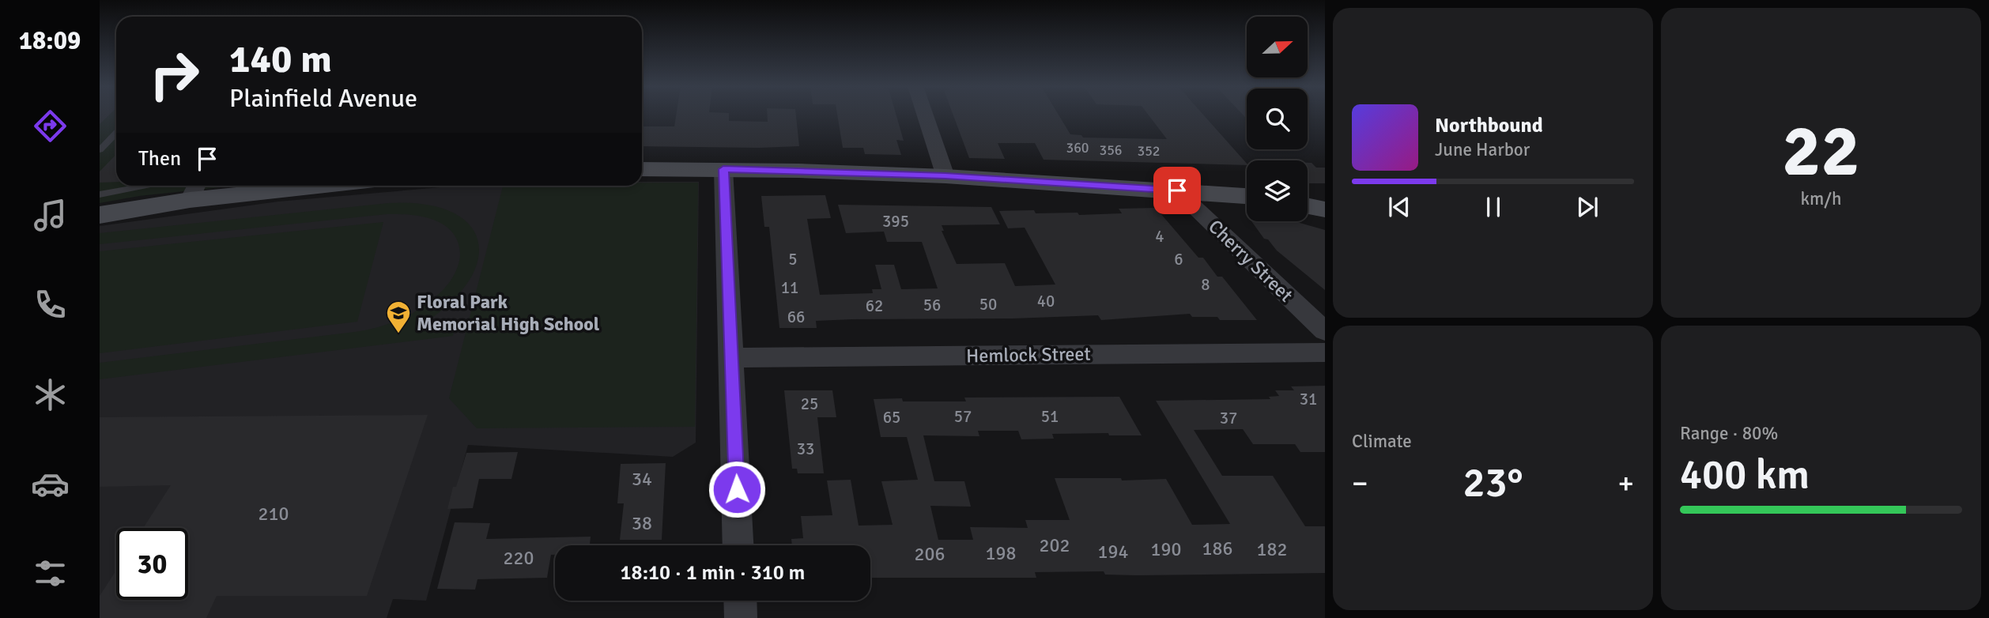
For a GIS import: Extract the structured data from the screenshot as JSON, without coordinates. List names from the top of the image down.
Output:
{
  "streets": {
    "street": ["Cherry Street", "Hemlock Street"]
  },
  "places": {
    "school or university": ["Floral Park Memorial High School"]
  },
  "house_numbers": [
    "360",
    "356",
    "352",
    "395",
    "4",
    "5",
    "6",
    "8",
    "11",
    "40",
    "50",
    "56",
    "62",
    "66",
    "31",
    "25",
    "57",
    "51",
    "65",
    "37",
    "33",
    "34",
    "210",
    "38",
    "202",
    "186",
    "190",
    "182",
    "194",
    "198",
    "206",
    "220"
  ],
  "north": "right",
  "page": {
    "tabs": "18:09",
    "tile": [
      ["22", "km/h"],
      "Climate",
      ["Range · 80%", "400 km"]
    ],
    "turn": ["140 m", "Plainfield Avenue"],
    "song": ["Northbound", "June Harbor"],
    "then": "Then",
    "heat": ["−", "23°", "+"],
    "limit": "30",
    "trip": "18:10 · 1 min · 310 m"
  }
}
